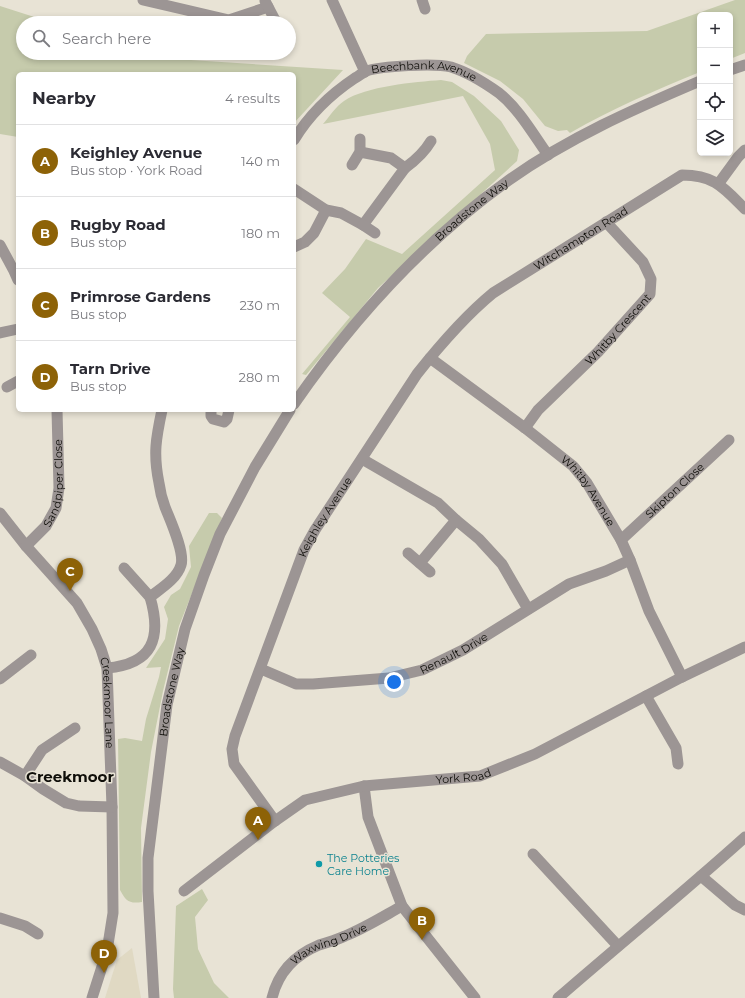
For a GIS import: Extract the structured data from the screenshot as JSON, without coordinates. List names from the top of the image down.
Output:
{
  "streets": {
    "street": [
      "Beechbank Avenue",
      "Broadstone Way",
      "Witchampton Road",
      "Whitby Crescent",
      "Sandpiper Close",
      "Skipton Close",
      "Whitby Avenue",
      "Keighley Avenue",
      "Renault Drive",
      "Creekmoor Lane",
      "York Road",
      "Waxwing Drive"
    ]
  },
  "crossings": [
    ["Beechbank Avenue", "Broadstone Way"],
    ["Witchampton Road", "Whitby Crescent"],
    ["Witchampton Road", "Whitby Avenue"],
    ["Witchampton Road", "Keighley Avenue"],
    ["Whitby Crescent", "Whitby Avenue"],
    ["Sandpiper Close", "Creekmoor Lane"],
    ["Skipton Close", "Whitby Avenue"],
    ["Whitby Avenue", "Keighley Avenue"],
    ["Whitby Avenue", "Renault Drive"],
    ["Whitby Avenue", "York Road"],
    ["Keighley Avenue", "Renault Drive"],
    ["Keighley Avenue", "York Road"]
  ],
  "districts": ["Creekmoor"],
  "places": ["The Potteries Care Home"],
  "page": {
    "map_buttons": ["+", "−"],
    "search": "Search here",
    "heading": ["Nearby", "4 results"],
    "list": [
      {
        "mark": "A",
        "name": "Keighley Avenue",
        "note": "Bus stop · York Road",
        "value": "140 m"
      },
      {
        "mark": "B",
        "name": "Rugby Road",
        "note": "Bus stop",
        "value": "180 m"
      },
      {
        "mark": "C",
        "name": "Primrose Gardens",
        "note": "Bus stop",
        "value": "230 m"
      },
      {
        "mark": "D",
        "name": "Tarn Drive",
        "note": "Bus stop",
        "value": "280 m"
      }
    ],
    "pins": [
      "C",
      "A",
      "B",
      "D"
    ]
  }
}
